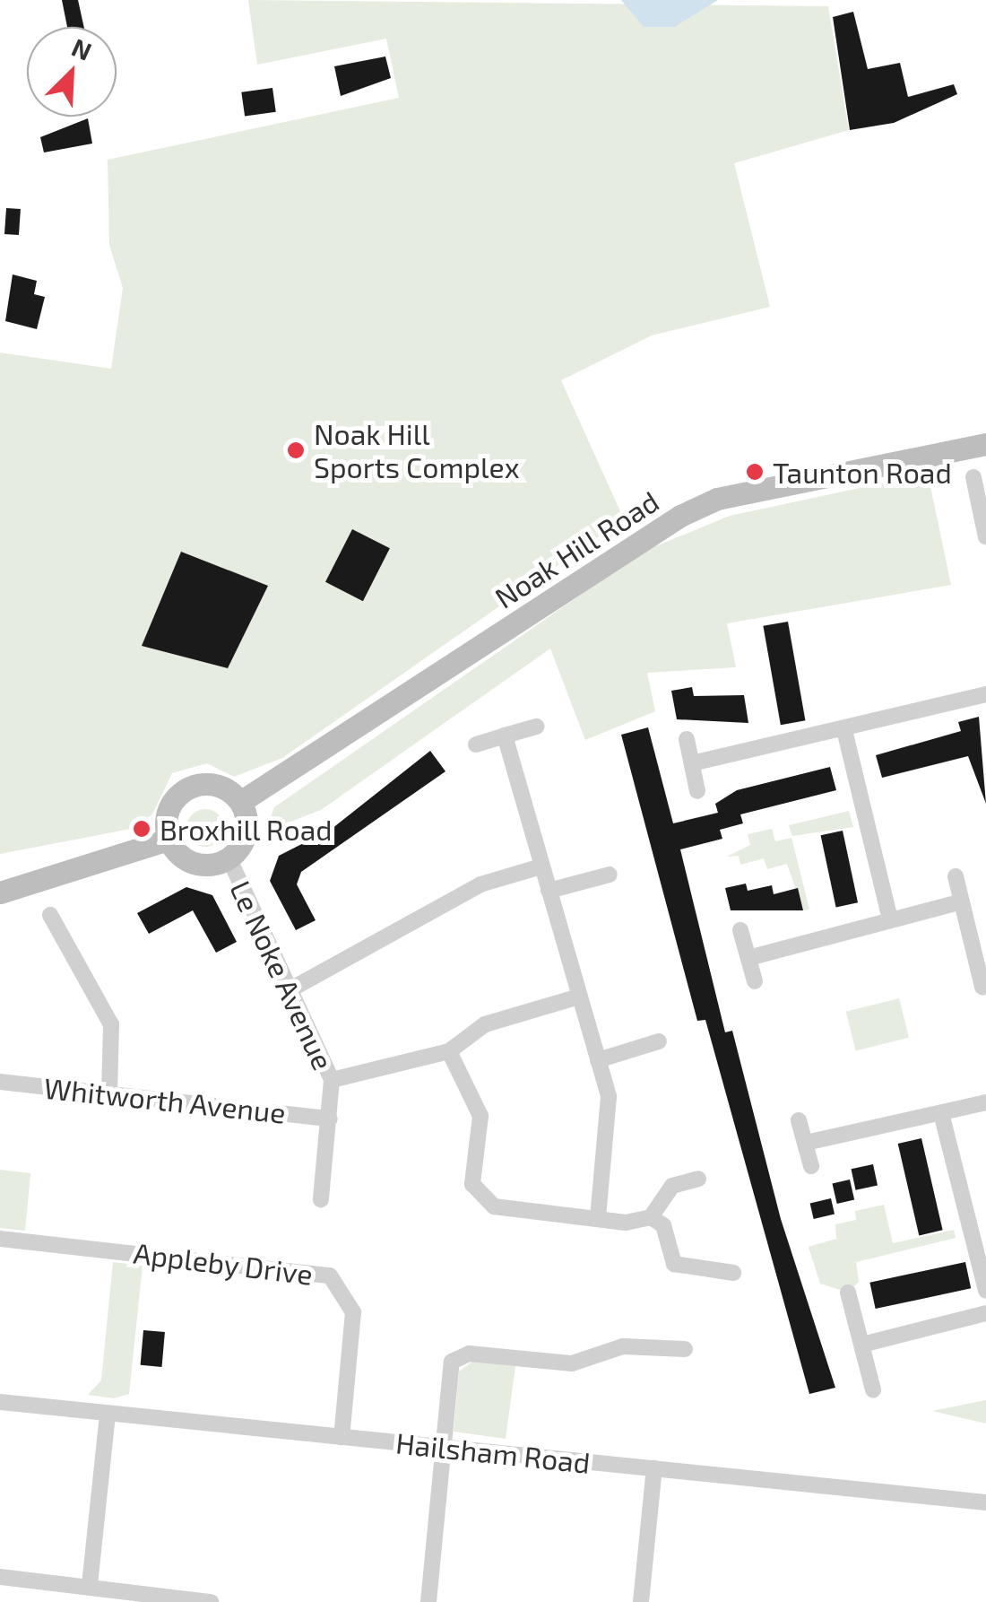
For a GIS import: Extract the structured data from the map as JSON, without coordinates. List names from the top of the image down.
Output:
{
  "streets": {
    "street": [
      "Noak Hill Road",
      "Le Noke Avenue",
      "Whitworth Avenue",
      "Appleby Drive",
      "Hailsham Road"
    ]
  },
  "crossings": [
    ["Noak Hill Road", "Le Noke Avenue"],
    ["Le Noke Avenue", "Whitworth Avenue"],
    ["Appleby Drive", "Hailsham Road"]
  ],
  "places": ["Noak Hill Sports Complex", "Taunton Road", "Broxhill Road"],
  "north": "top right"
}
